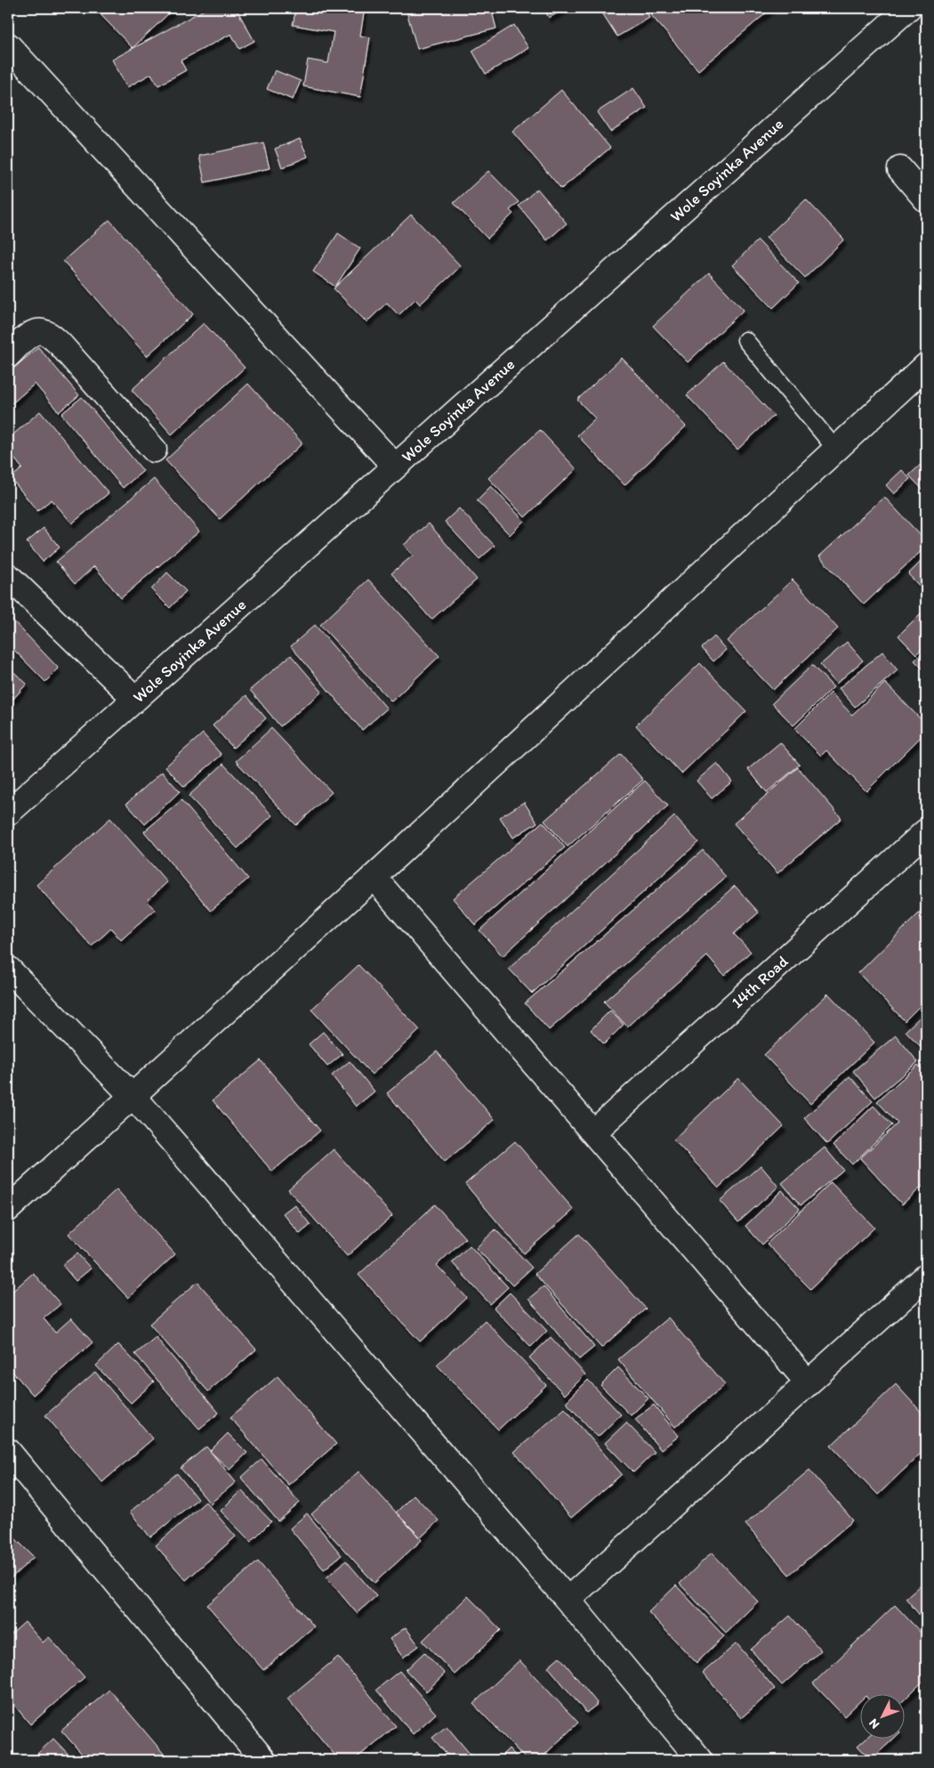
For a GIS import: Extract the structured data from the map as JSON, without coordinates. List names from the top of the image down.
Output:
{
  "streets": {
    "street": ["Wole Soyinka Avenue", "14th Road"]
  },
  "north": "bottom left"
}
